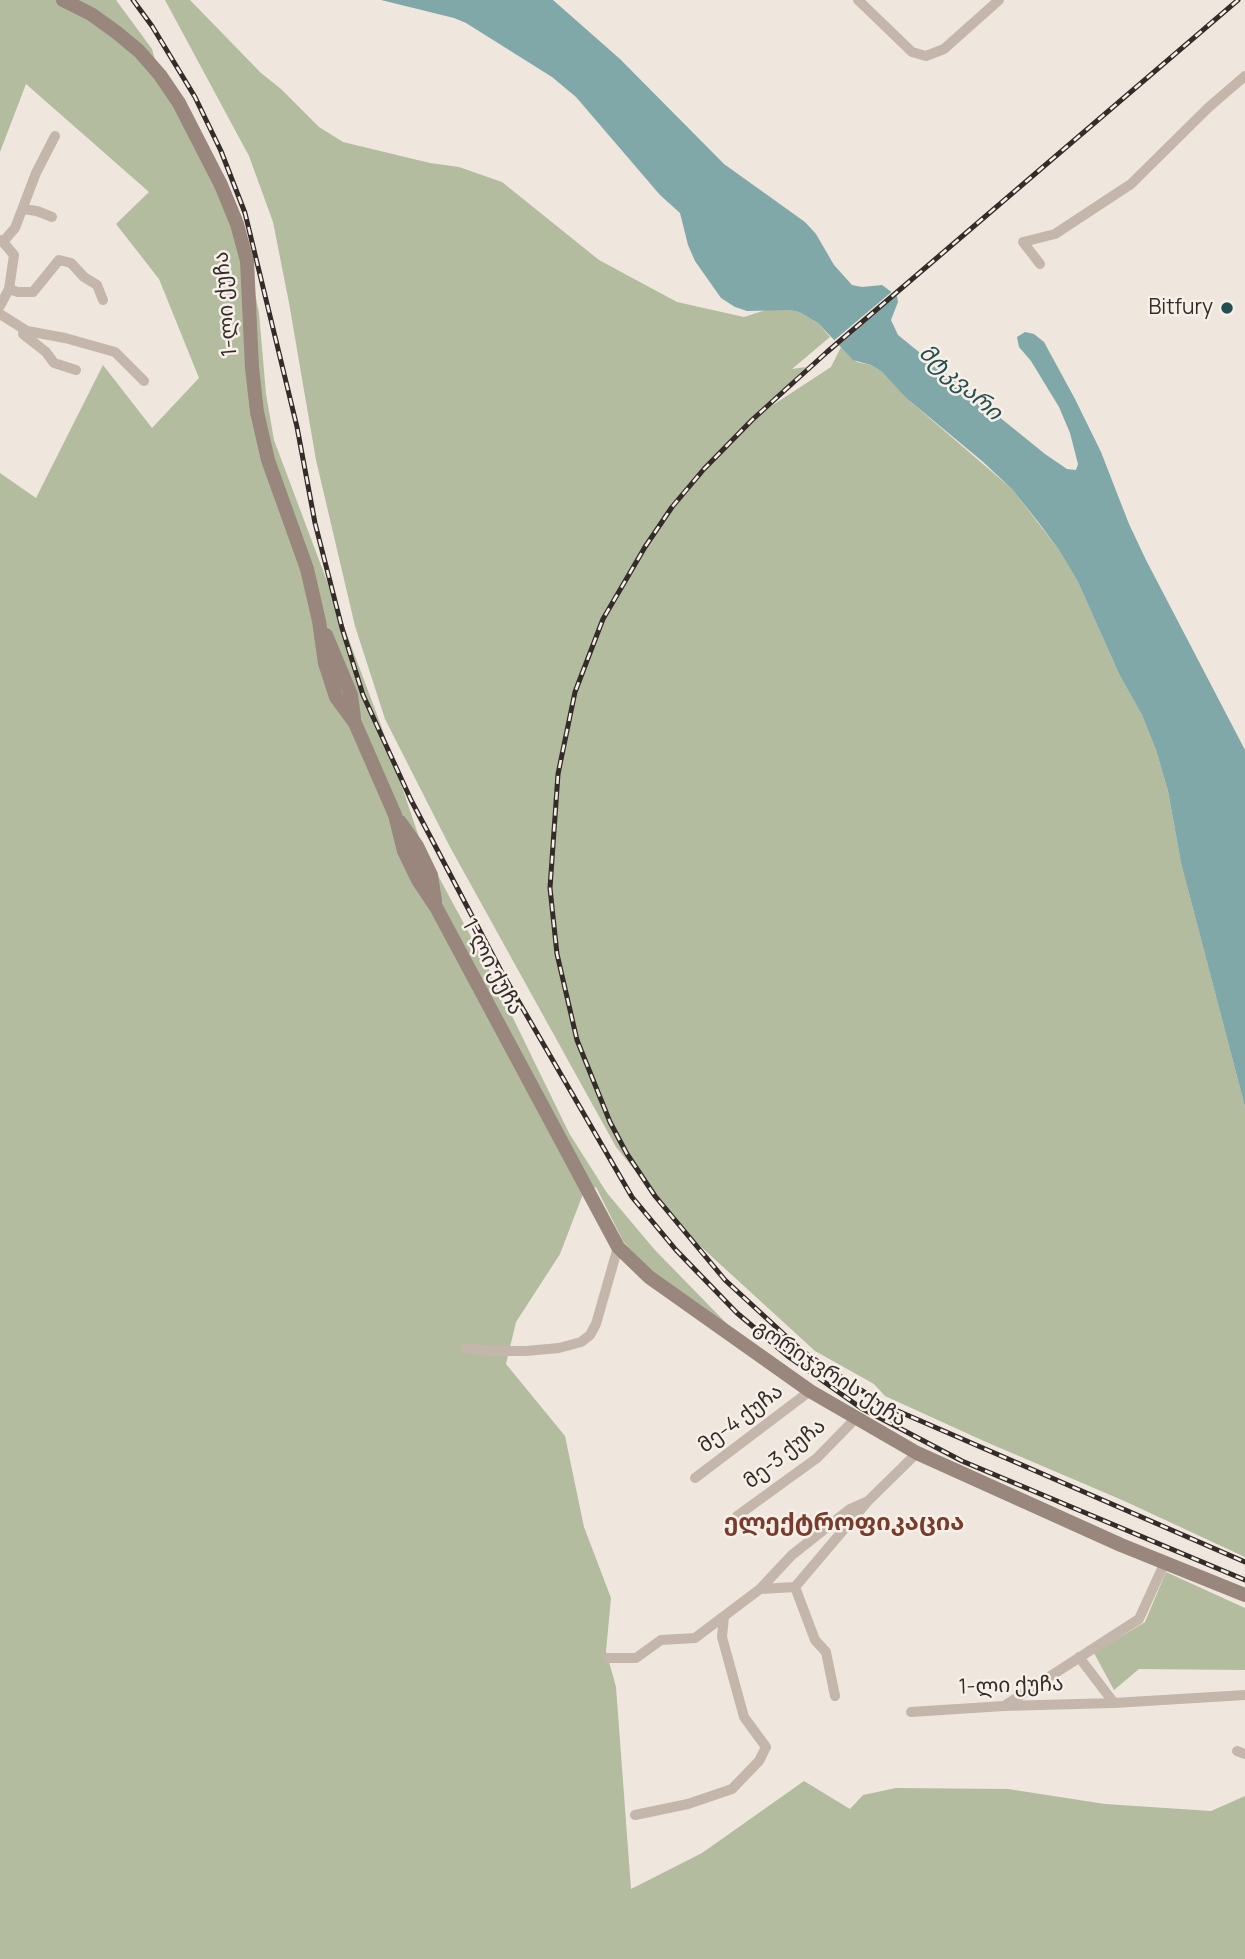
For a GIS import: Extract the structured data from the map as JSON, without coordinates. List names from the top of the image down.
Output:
{
  "streets": {
    "main road": ["1-ლი ქუჩა", "გორიჯვრის ქუჩა"],
    "street": ["მე-4 ქუჩა", "მე-3 ქუჩა"]
  },
  "crossings": [
    ["1-ლი ქუჩა", "გორიჯვრის ქუჩა"],
    ["გორიჯვრის ქუჩა", "მე-4 ქუჩა"],
    ["გორიჯვრის ქუჩა", "მე-3 ქუჩა"]
  ],
  "districts": ["ელექტროფიკაცია"],
  "water": ["მტკვარი"],
  "places": ["Bitfury"]
}
